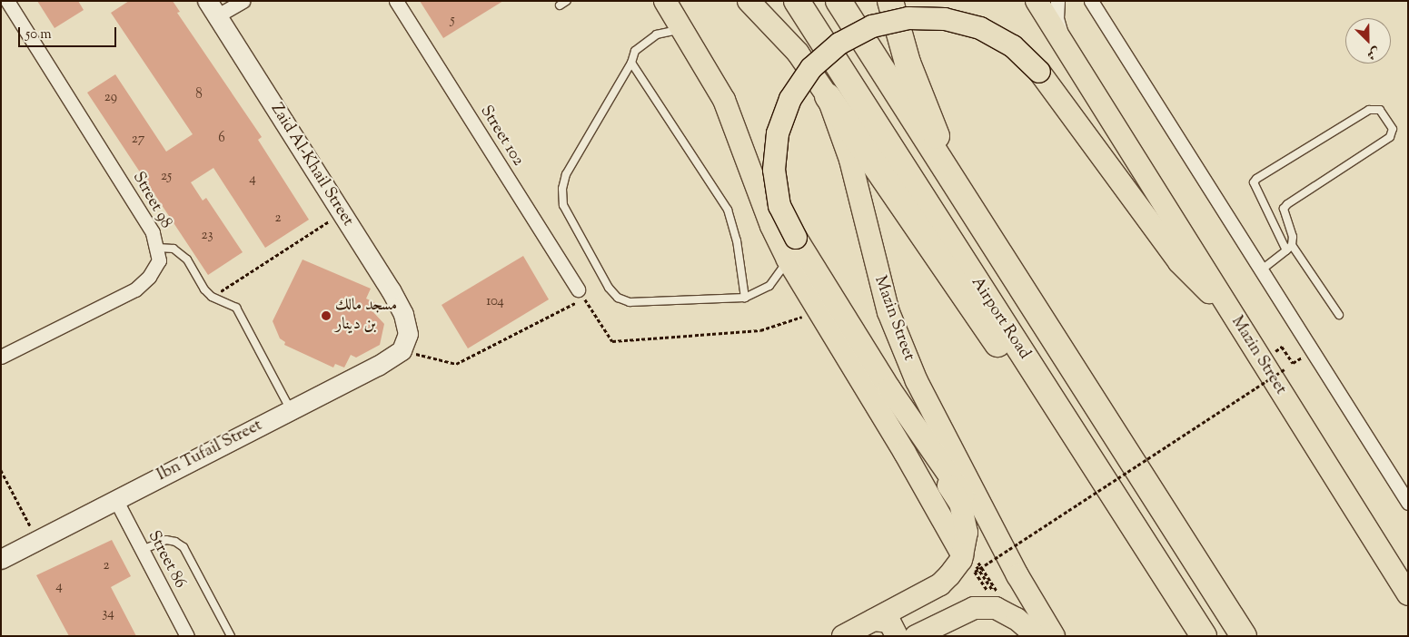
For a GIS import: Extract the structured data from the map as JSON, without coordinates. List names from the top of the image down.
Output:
{
  "streets": {
    "highway": ["Airport Road"],
    "main road": ["Mazin Street"],
    "street": [
      "Street 102",
      "Zaid Al-Khail Street",
      "Street 98",
      "Ibn Tufail Street",
      "Street 86"
    ]
  },
  "crossings": [
    ["Zaid Al-Khail Street", "Ibn Tufail Street"],
    ["Ibn Tufail Street", "Street 86"]
  ],
  "places": ["مسجد مالك بن دينار"],
  "house_numbers": [
    "5",
    "8",
    "29",
    "6",
    "27",
    "25",
    "4",
    "2",
    "23",
    "104",
    "2",
    "4",
    "34"
  ],
  "scale_bar": "50 m",
  "north": "bottom right"
}
